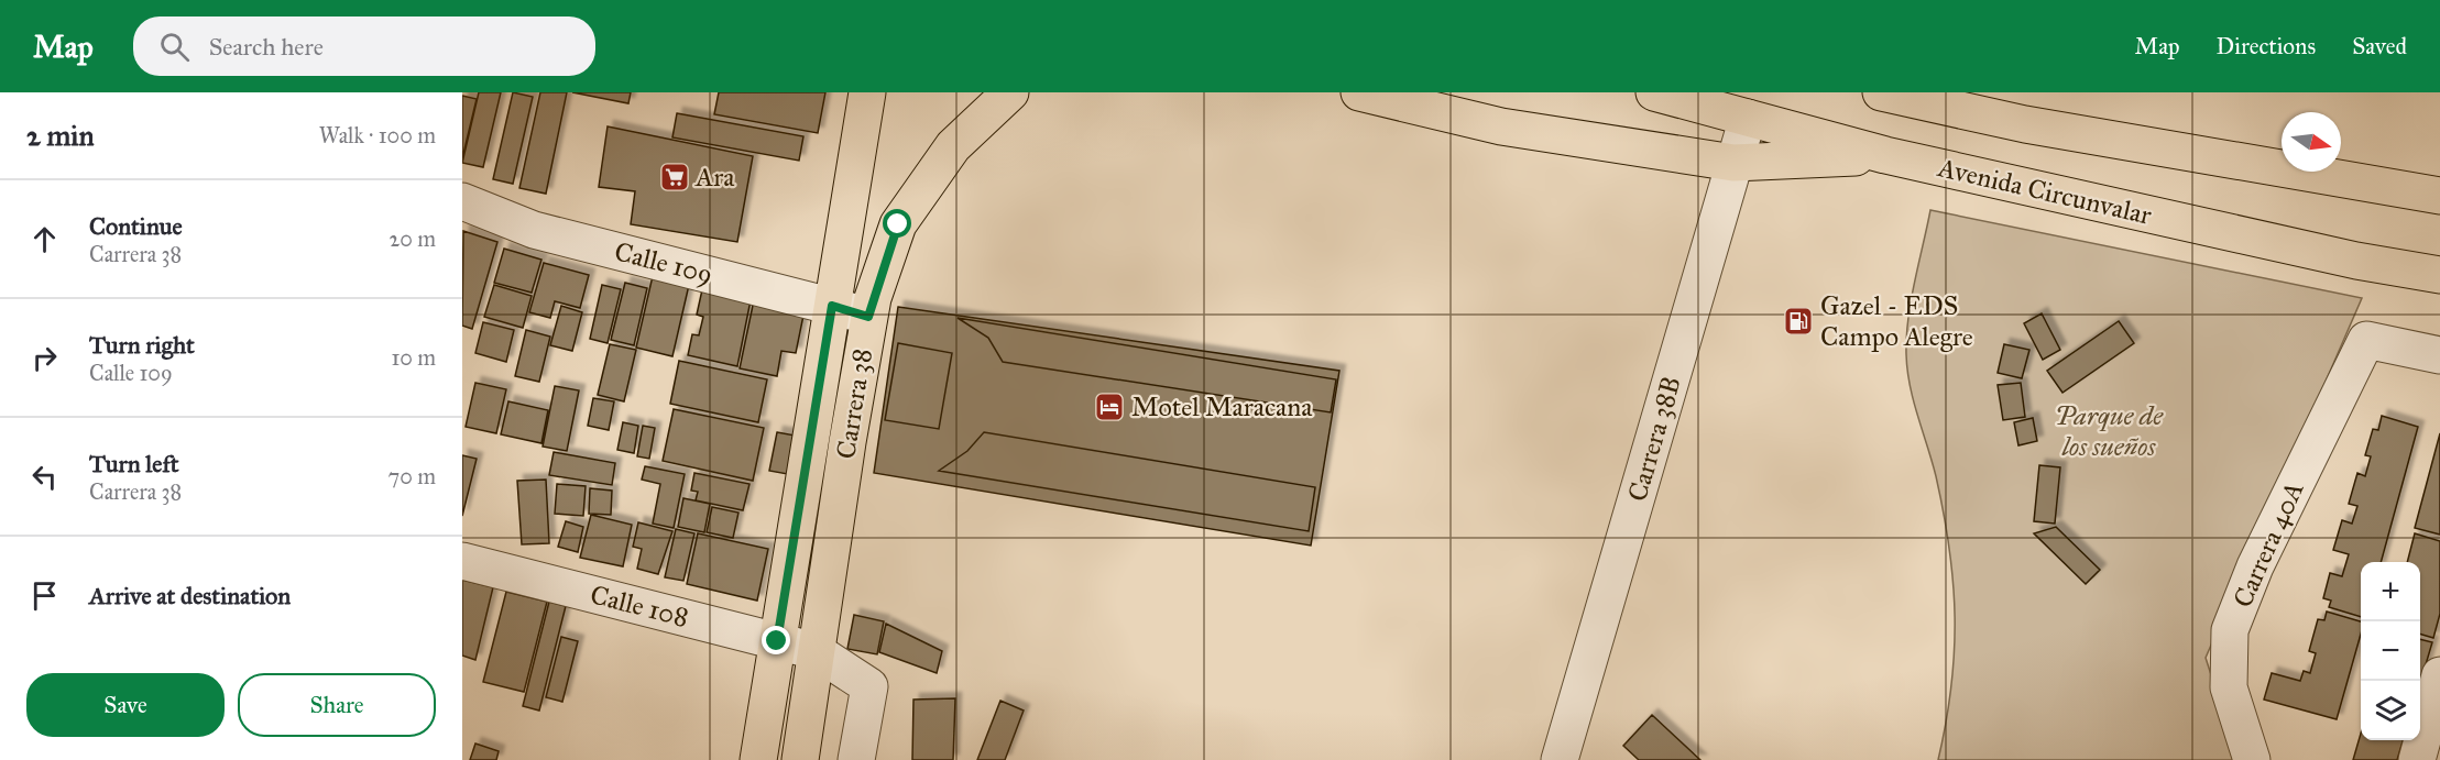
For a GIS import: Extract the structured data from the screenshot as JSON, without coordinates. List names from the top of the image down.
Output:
{
  "streets": {
    "main road": ["Avenida Circunvalar", "Carrera 38"],
    "street": [
      "Calle 109",
      "Carrera 38B",
      "Carrera 40A",
      "Calle 108"
    ]
  },
  "crossings": [
    ["Avenida Circunvalar", "Carrera 38B"],
    ["Calle 109", "Carrera 38"],
    ["Carrera 38", "Calle 108"]
  ],
  "parks": ["Parque de los sueños"],
  "places": {
    "supermarket": ["Ara"],
    "fuel station": ["Gazel - EDS Campo Alegre"],
    "hotel": ["Motel Maracana"]
  },
  "north": "right",
  "page": {
    "header": "Map",
    "search": "Search here",
    "nav": ["Map", "Directions", "Saved"],
    "heading": ["2 min", "Walk · 100 m"],
    "list": [
      ["Continue", "Carrera 38", "20 m"],
      ["Turn right", "Calle 109", "10 m"],
      ["Turn left", "Carrera 38", "70 m"],
      "Arrive at destination"
    ],
    "map_buttons": ["+", "−"],
    "buttons": ["Save", "Share"]
  }
}
